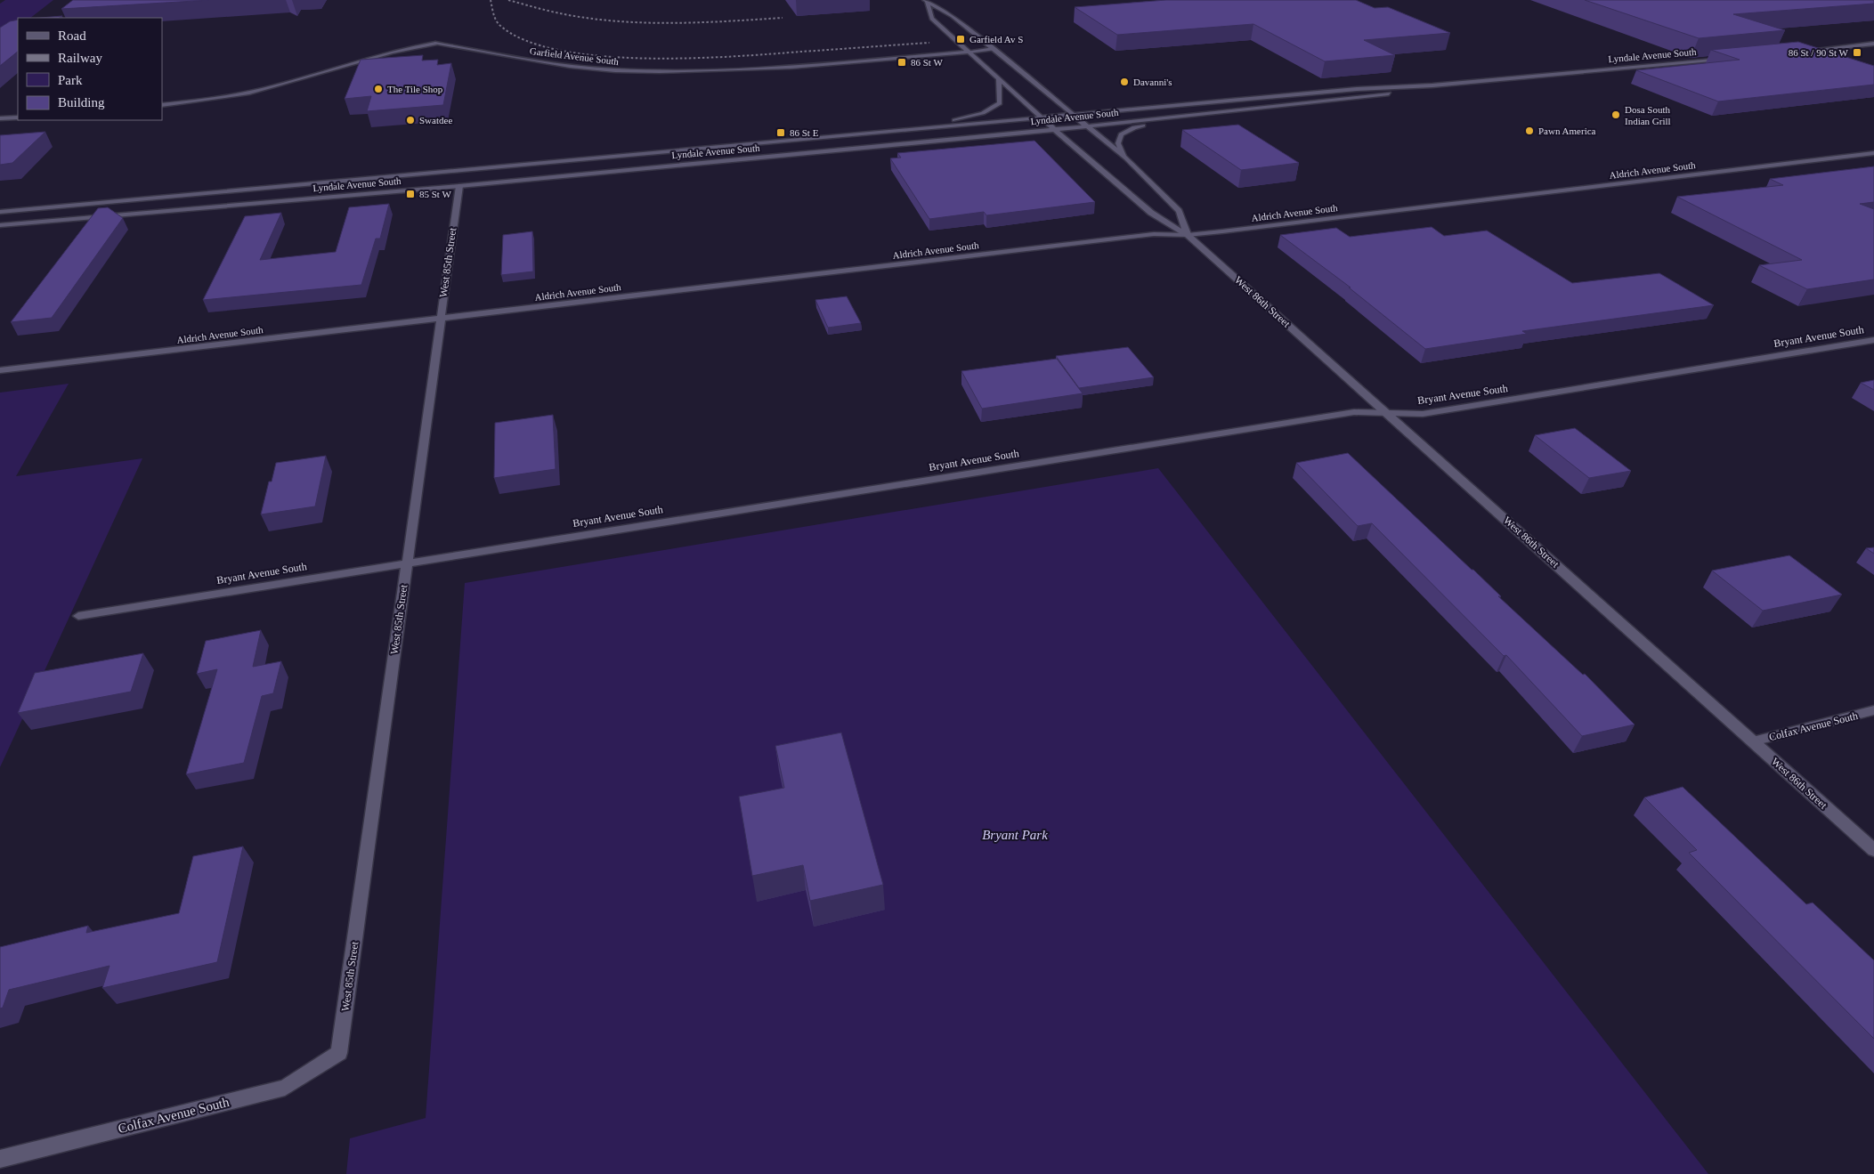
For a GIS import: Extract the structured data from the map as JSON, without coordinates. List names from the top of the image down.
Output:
{
  "streets": {
    "street": [
      "Lyndale Avenue South",
      "Garfield Avenue South",
      "Aldrich Avenue South",
      "West 85th Street",
      "West 86th Street",
      "Bryant Avenue South",
      "Colfax Avenue South"
    ]
  },
  "crossings": [
    ["Lyndale Avenue South", "West 85th Street"],
    ["Lyndale Avenue South", "West 86th Street"],
    ["Garfield Avenue South", "West 86th Street"],
    ["Aldrich Avenue South", "West 85th Street"],
    ["Aldrich Avenue South", "West 86th Street"],
    ["West 85th Street", "Bryant Avenue South"],
    ["West 85th Street", "Colfax Avenue South"],
    ["West 86th Street", "Bryant Avenue South"],
    ["West 86th Street", "Colfax Avenue South"]
  ],
  "parks": ["Bryant Park"],
  "places": {
    "transit": [
      "Garfield Av S",
      "86 St / 90 St W",
      "86 St W",
      "86 St E",
      "85 St W"
    ],
    "other": [
      "Davanni's",
      "The Tile Shop",
      "Dosa South Indian Grill",
      "Swatdee",
      "Pawn America"
    ]
  },
  "legend": [
    "Road",
    "Railway",
    "Park",
    "Building"
  ]
}
